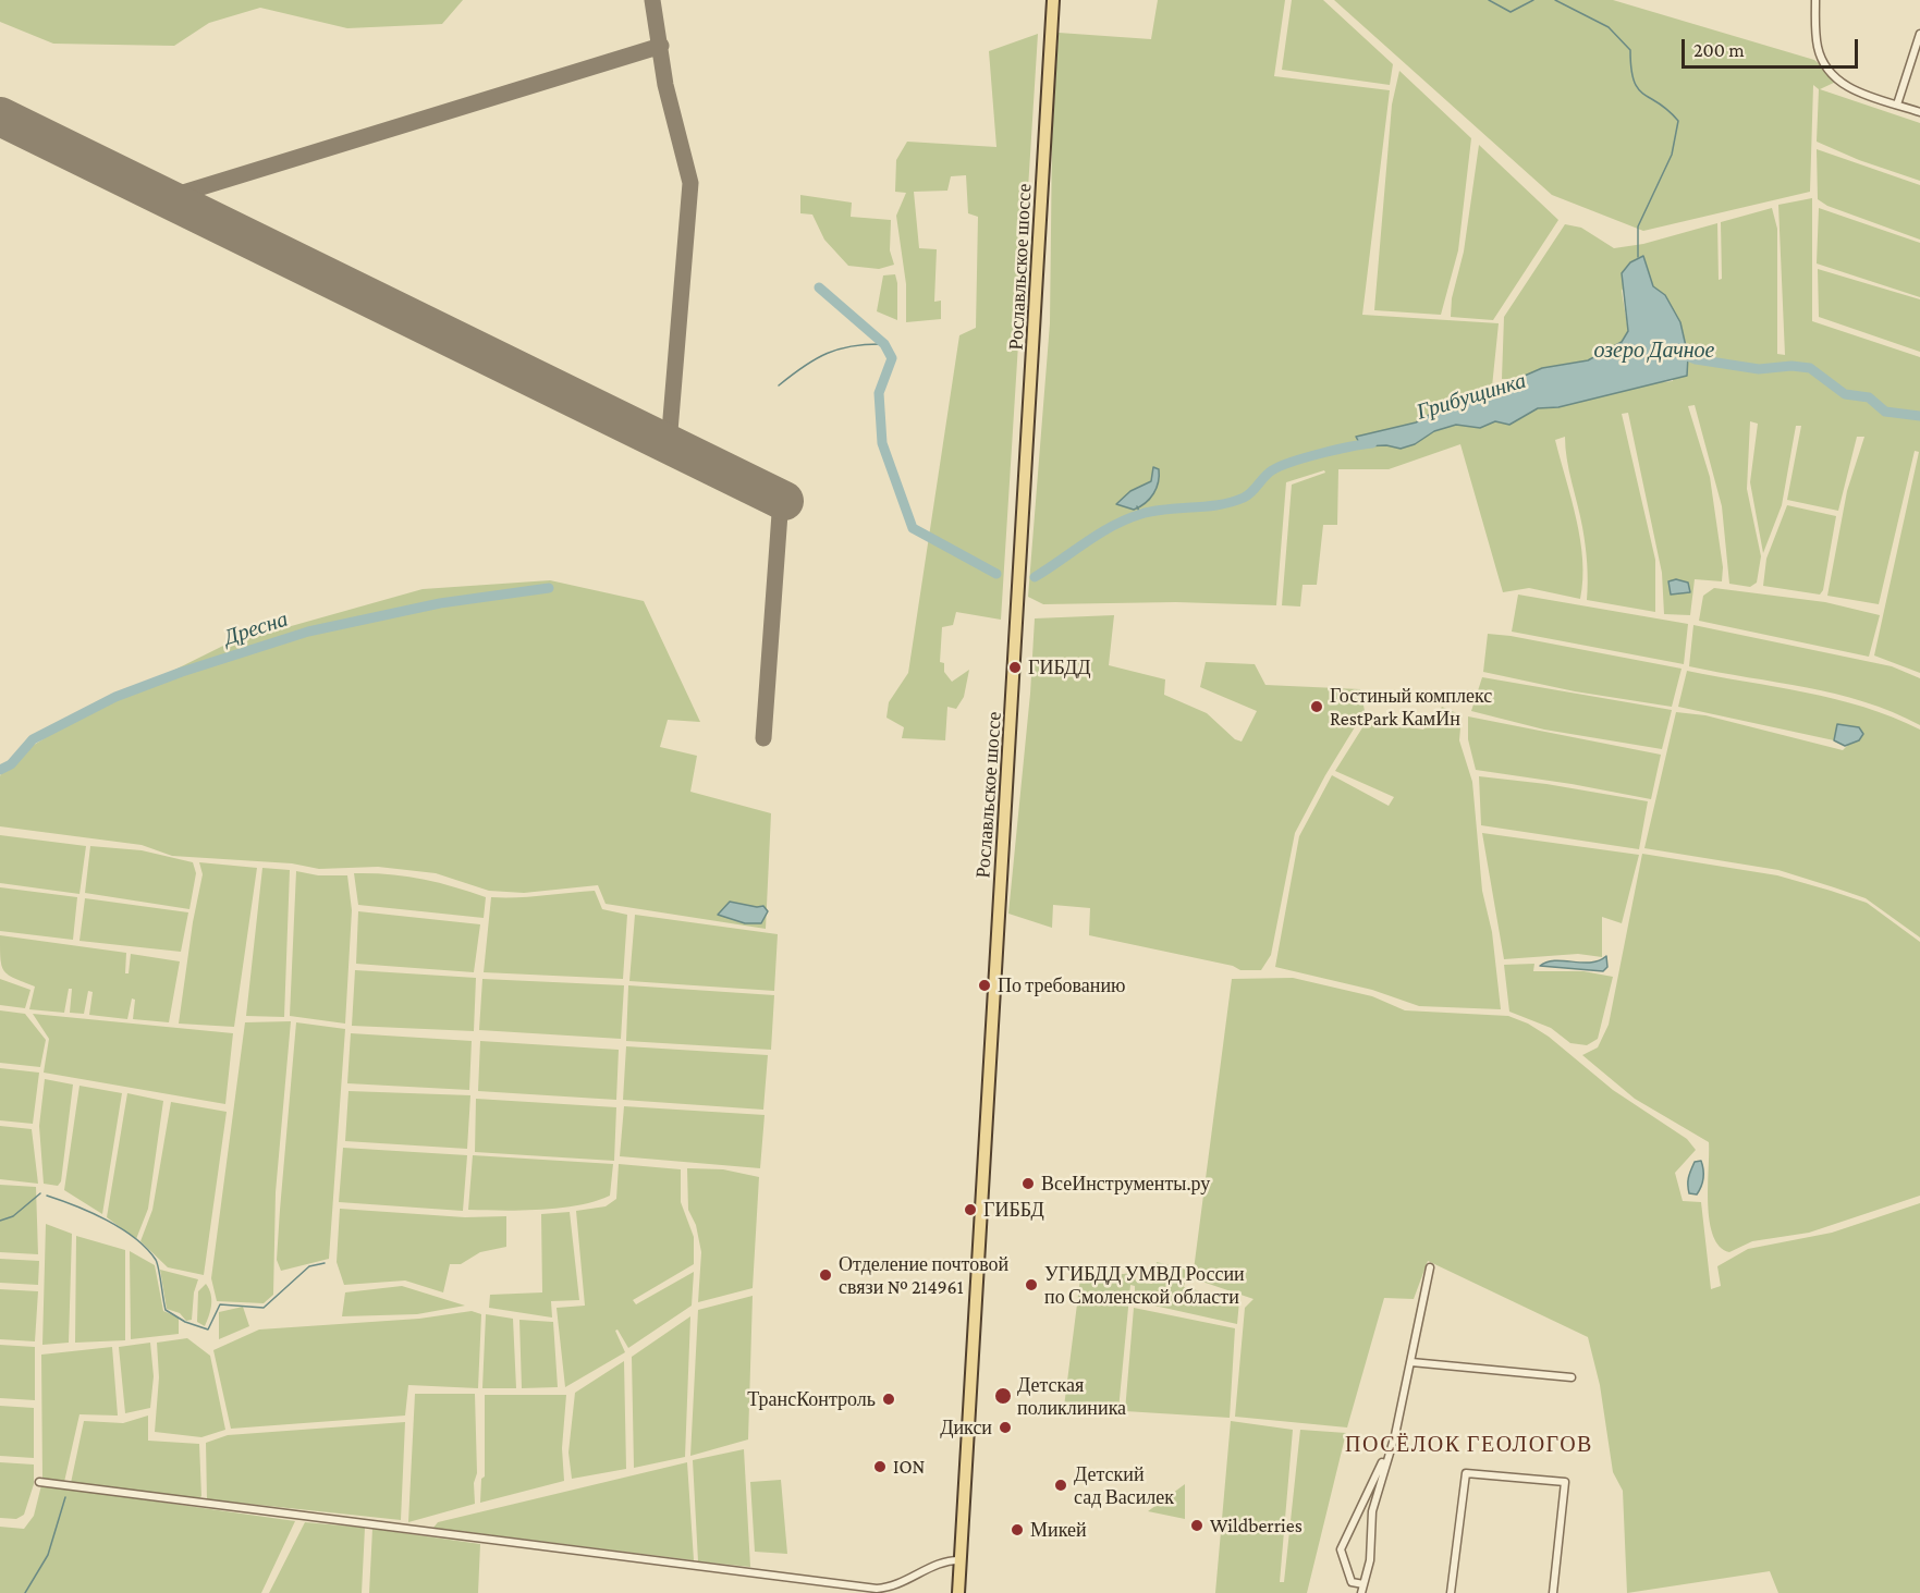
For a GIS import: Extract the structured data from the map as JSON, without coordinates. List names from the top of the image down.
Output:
{
  "streets": {
    "main road": ["Рославльское шоссе"]
  },
  "districts": ["ПОСЁЛОК ГЕОЛОГОВ"],
  "water": ["озеро Дачное", "Грибущинка", "Дресна"],
  "places": [
    "ГИБДД",
    "Гостиный комплекс RestPark КамИн",
    "По требованию",
    "ВсеИнструменты.ру",
    "ГИББД",
    "Отделение почтовой связи № 214961",
    "УГИБДД УМВД России по Смоленской области",
    "Детская поликлиника",
    "ТрансКонтроль",
    "Дикси",
    "ION",
    "Детский сад Василек",
    "Wildberries",
    "Микей"
  ],
  "scale_bar": "200 m"
}
